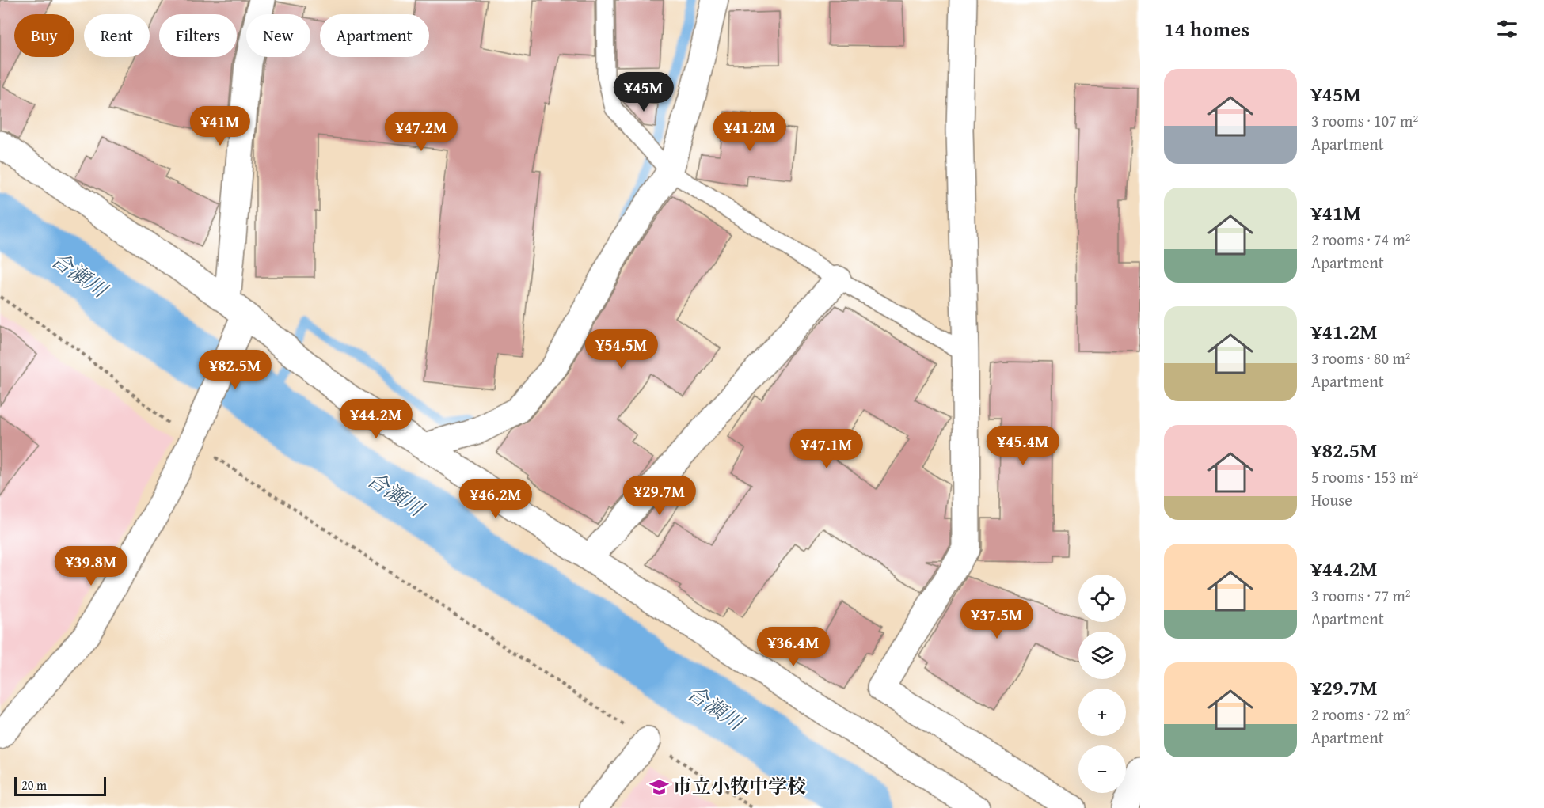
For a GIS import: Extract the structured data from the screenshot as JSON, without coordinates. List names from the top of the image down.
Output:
{
  "water": ["合瀬川"],
  "places": {
    "school or university": ["市立小牧中学校"]
  },
  "scale_bar": "20 m",
  "page": {
    "heading": "14 homes",
    "chip": [
      "Buy",
      "Rent",
      "Filters",
      "New",
      "Apartment"
    ],
    "list": [
      {
        "name": "¥45M",
        "note": "3 rooms · 107 m² · Apartment"
      },
      {
        "name": "¥41M",
        "note": "2 rooms · 74 m² · Apartment"
      },
      {
        "name": "¥41.2M",
        "note": "3 rooms · 80 m² · Apartment"
      },
      {
        "name": "¥82.5M",
        "note": "5 rooms · 153 m² · House"
      },
      {
        "name": "¥44.2M",
        "note": "3 rooms · 77 m² · Apartment"
      },
      {
        "name": "¥29.7M",
        "note": "2 rooms · 72 m² · Apartment"
      }
    ],
    "price": [
      "¥45M",
      "¥41M",
      "¥47.2M",
      "¥41.2M",
      "¥54.5M",
      "¥82.5M",
      "¥44.2M",
      "¥45.4M",
      "¥47.1M",
      "¥29.7M",
      "¥46.2M",
      "¥39.8M",
      "¥37.5M",
      "¥36.4M"
    ],
    "map_buttons": ["+", "−"],
    "scale": "20 m"
  }
}
